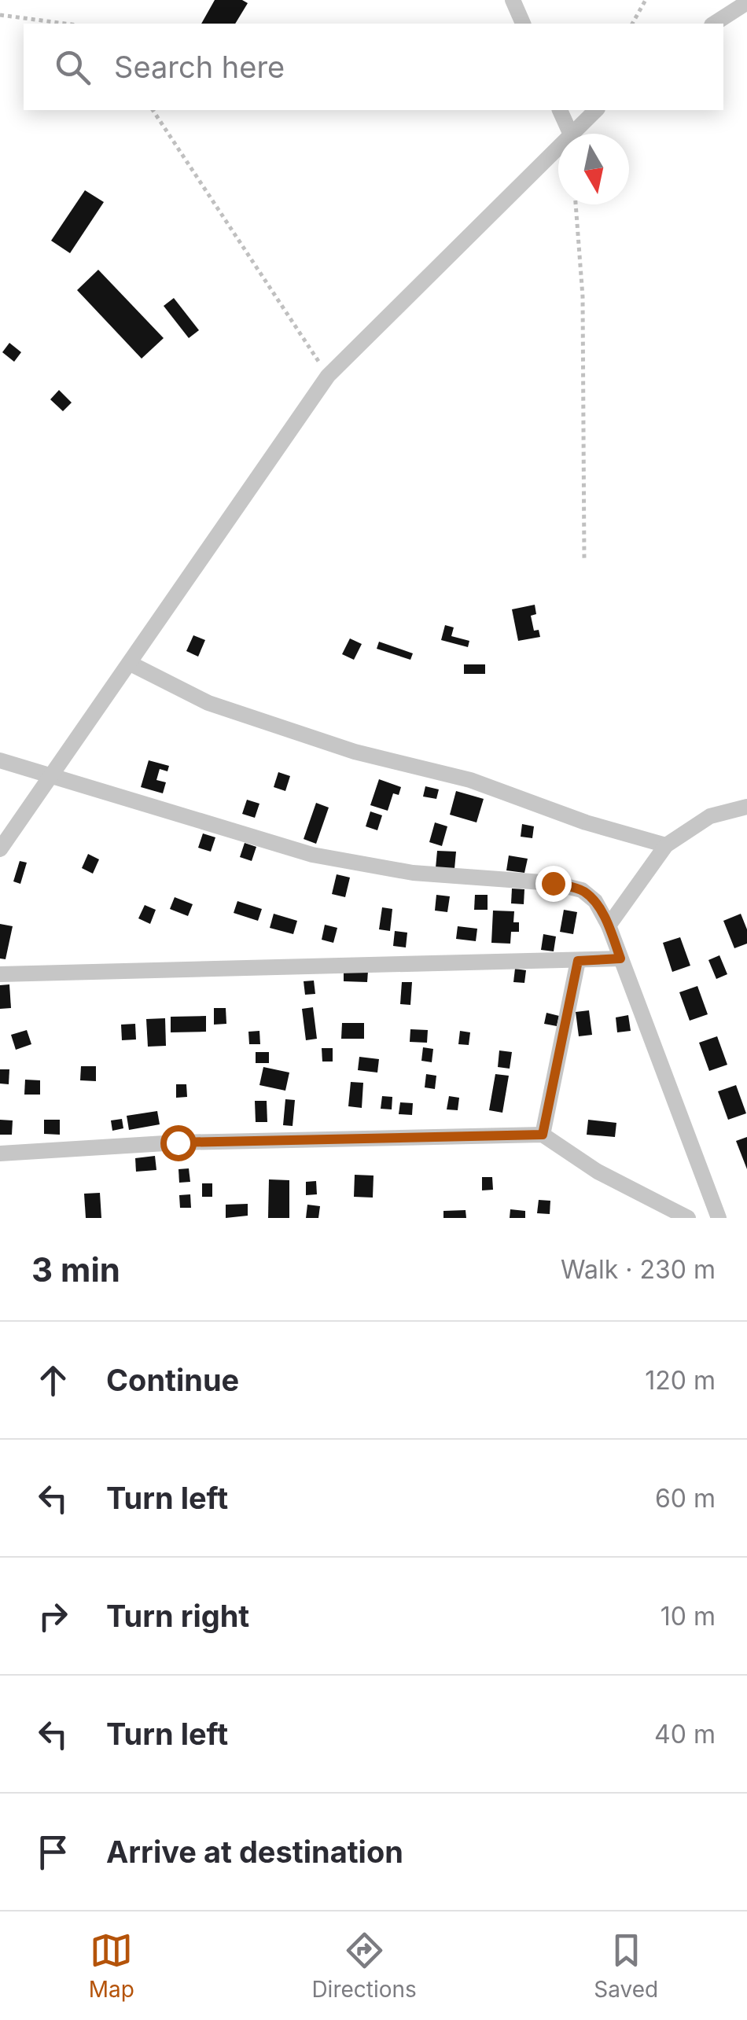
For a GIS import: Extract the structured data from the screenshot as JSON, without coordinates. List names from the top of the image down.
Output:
{
  "north": "bottom",
  "page": {
    "search": "Search here",
    "heading": ["3 min", "Walk · 230 m"],
    "list": [
      ["Continue", "120 m"],
      ["Turn left", "60 m"],
      ["Turn right", "10 m"],
      ["Turn left", "40 m"],
      "Arrive at destination"
    ],
    "nav": ["Map", "Directions", "Saved"]
  }
}
